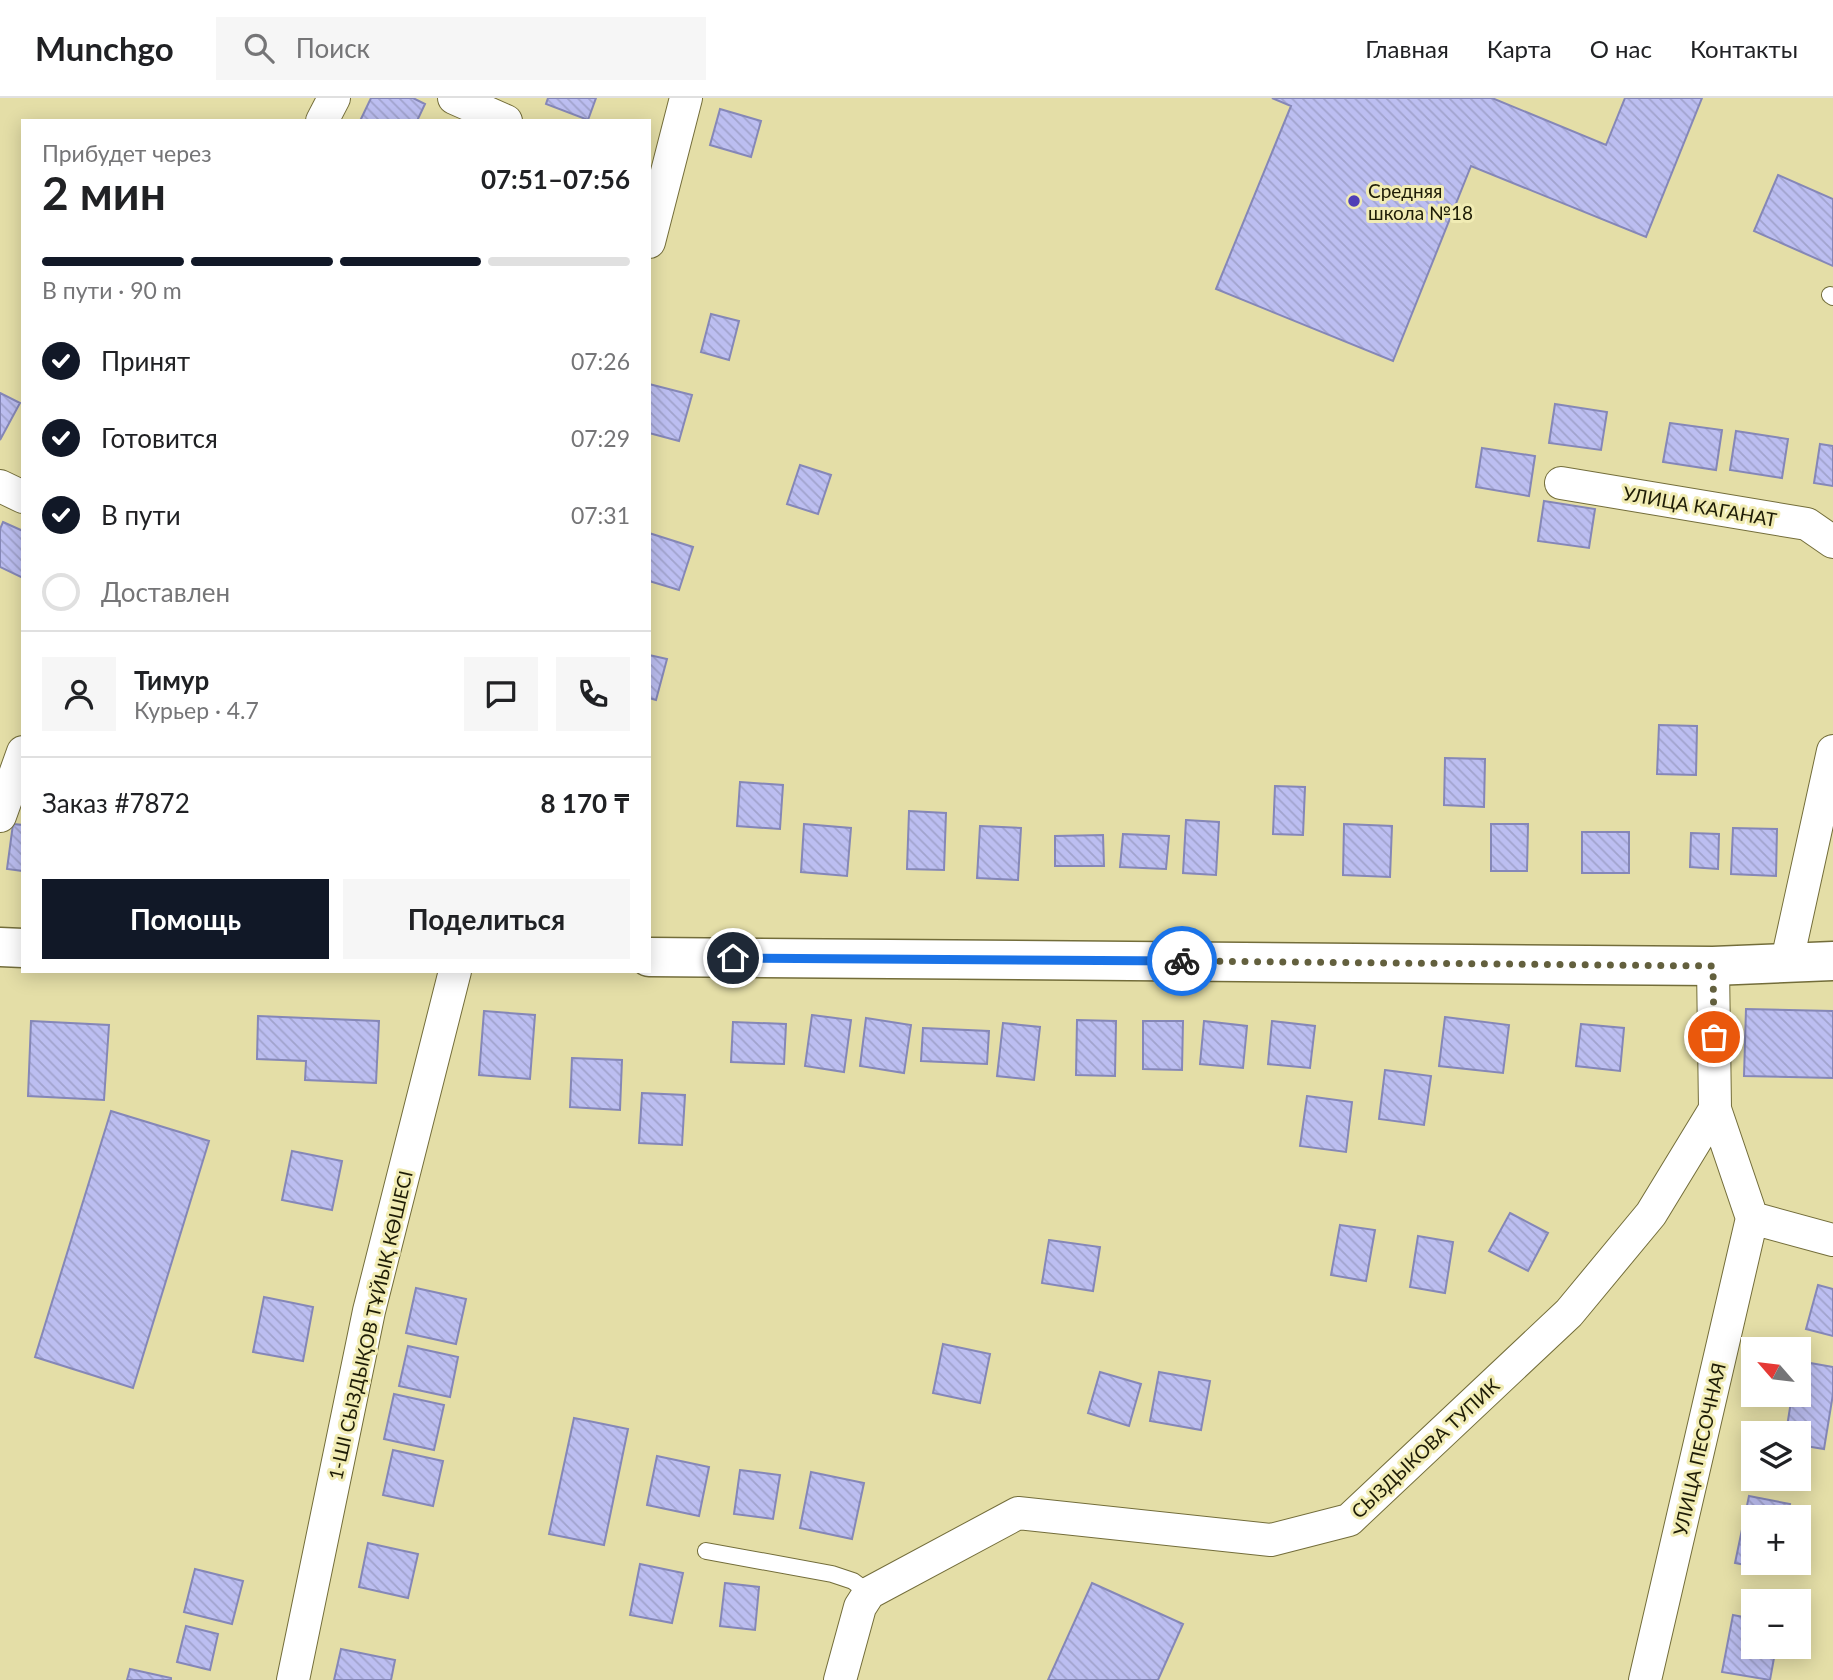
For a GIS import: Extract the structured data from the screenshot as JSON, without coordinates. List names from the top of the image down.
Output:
{
  "streets": {
    "street": [
      "УЛИЦА КАГАНАТ",
      "1-ШІ СЫЗДЫҚОВ ТҰЙЫҚ КӨШЕСІ",
      "СЫЗДЫКОВА ТУПИК",
      "УЛИЦА ПЕСОЧНАЯ"
    ]
  },
  "places": ["Средняя школа №18"],
  "north": "top left",
  "page": {
    "header": "Munchgo",
    "search": "Поиск",
    "nav": [
      "Главная",
      "Карта",
      "О нас",
      "Контакты"
    ],
    "heading": ["2 мин", "Прибудет через", "07:51–07:56"],
    "panel": [
      "Тимур",
      "Курьер · 4.7",
      "Заказ #7872",
      "8 170 ₸"
    ],
    "bar": "В пути · 90 m",
    "list": [
      ["Принят", "07:26"],
      ["Готовится", "07:29"],
      ["В пути", "07:31"],
      "Доставлен"
    ],
    "buttons": ["Помощь", "Поделиться"],
    "map_buttons": ["+", "−"]
  }
}
